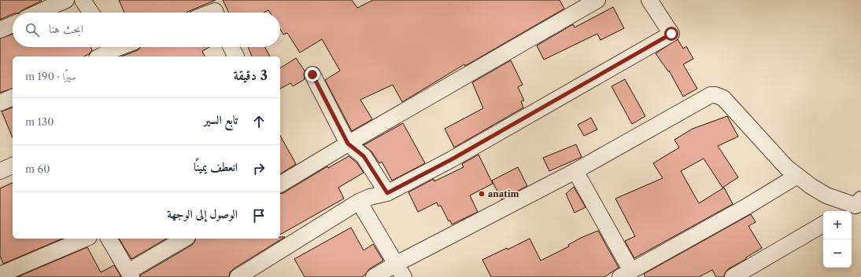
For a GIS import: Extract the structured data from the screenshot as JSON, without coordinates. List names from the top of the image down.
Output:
{
  "places": ["anatim"],
  "page": {
    "search": "ابحث هنا",
    "heading": ["3 دقيقة", "سيرًا · 190 m"],
    "list": [
      ["تابع السير", "130 m"],
      ["انعطف يمينًا", "60 m"],
      "الوصول إلى الوجهة"
    ],
    "map_buttons": ["+", "−"]
  }
}
